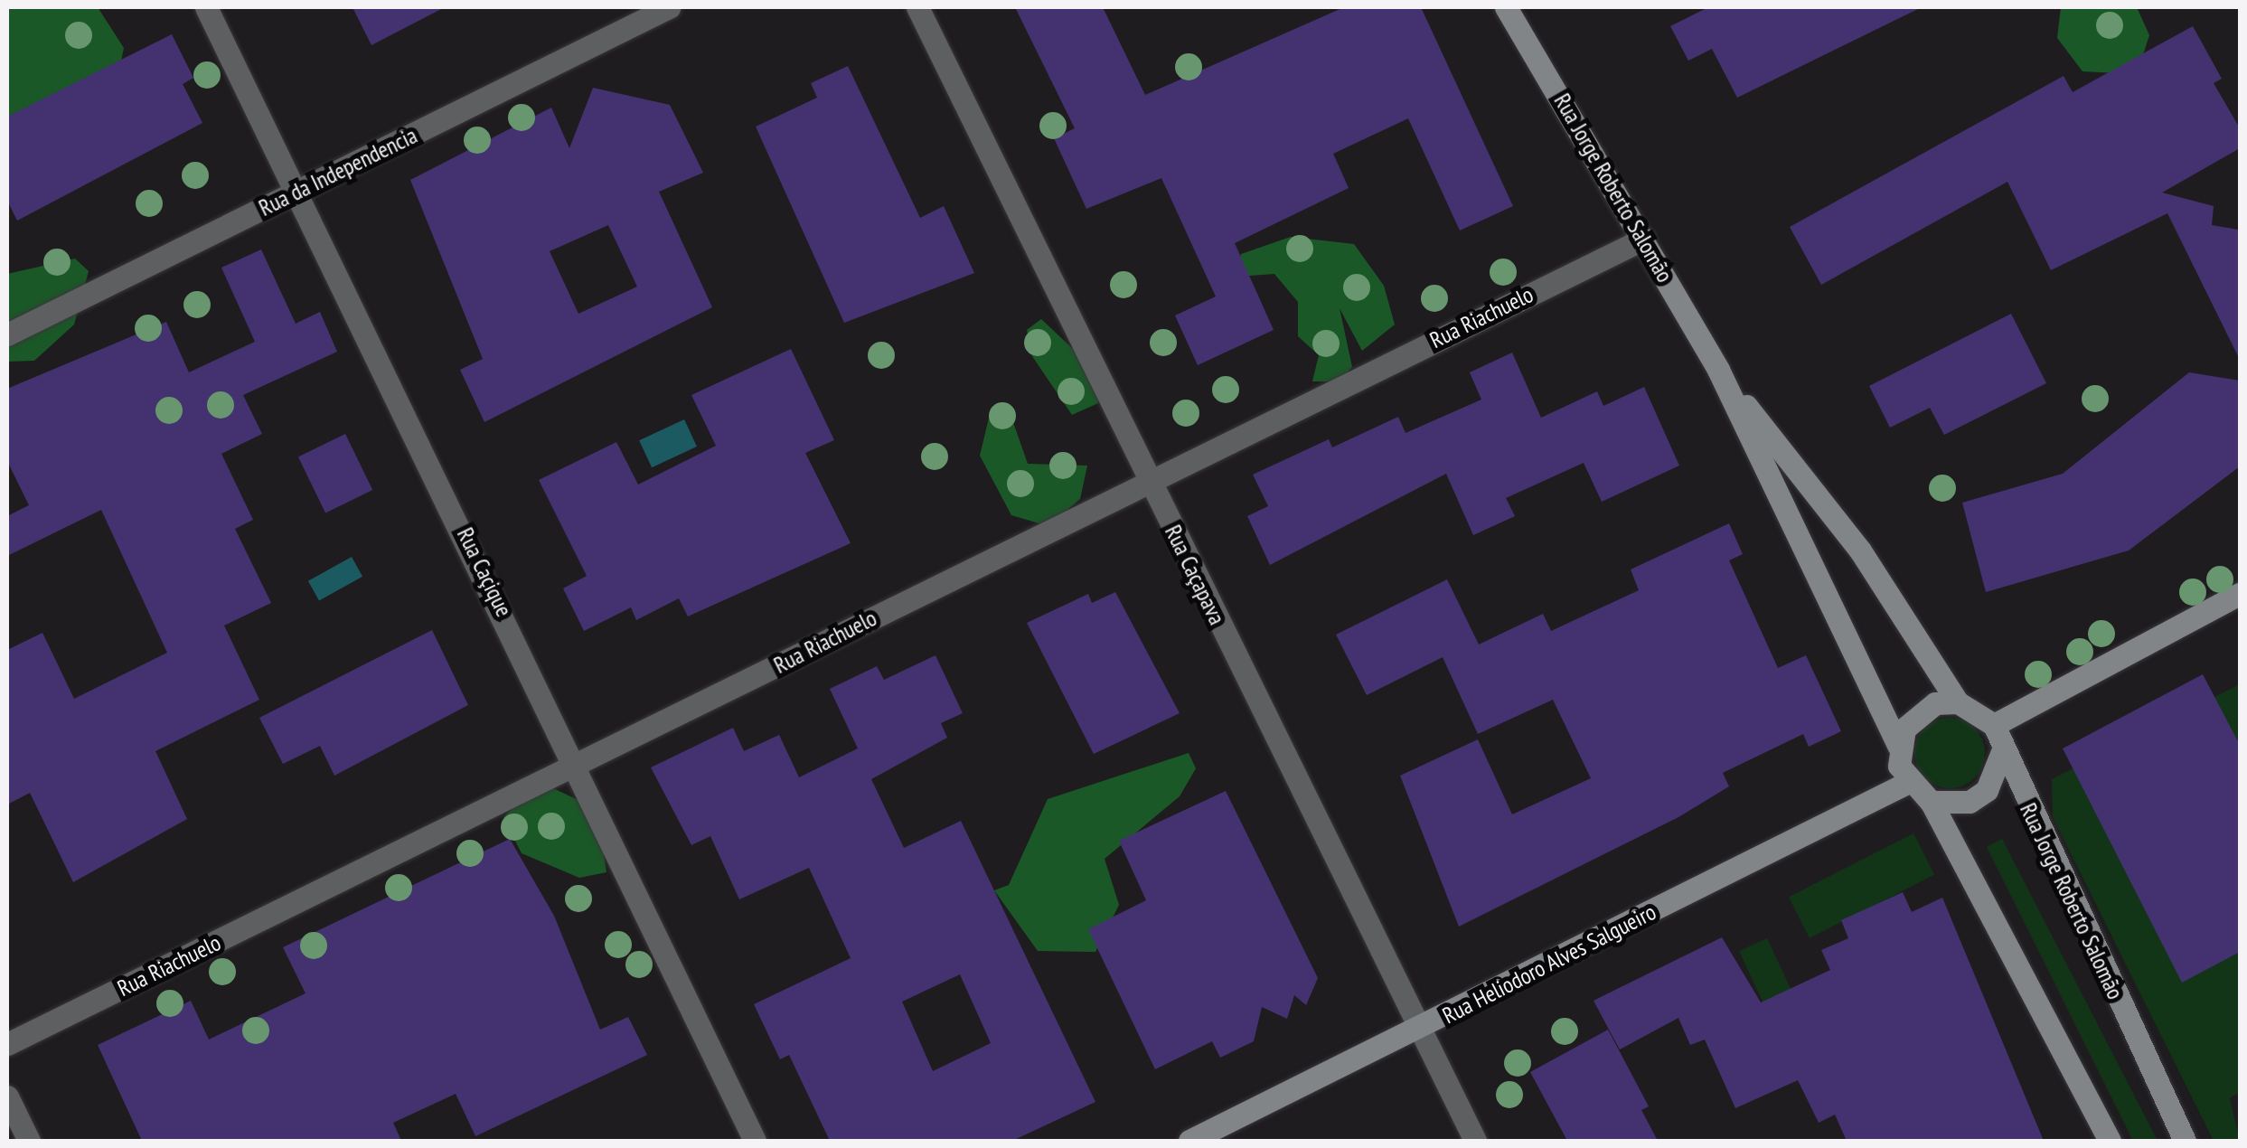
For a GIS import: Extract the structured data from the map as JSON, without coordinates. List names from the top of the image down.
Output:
{
  "streets": {
    "main road": ["Rua Jorge Roberto Salomão", "Rua Heliodoro Alves Salgueiro"],
    "street": [
      "Rua da Independencia",
      "Rua Riachuelo",
      "Rua Caçique",
      "Rua Caçapava"
    ]
  },
  "crossings": [
    ["Rua da Independencia", "Rua Caçique"],
    ["Rua Jorge Roberto Salomão", "Rua Riachuelo"],
    ["Rua Jorge Roberto Salomão", "Rua Heliodoro Alves Salgueiro"],
    ["Rua Riachuelo", "Rua Caçique"],
    ["Rua Riachuelo", "Rua Caçapava"],
    ["Rua Caçapava", "Rua Heliodoro Alves Salgueiro"]
  ]
}
